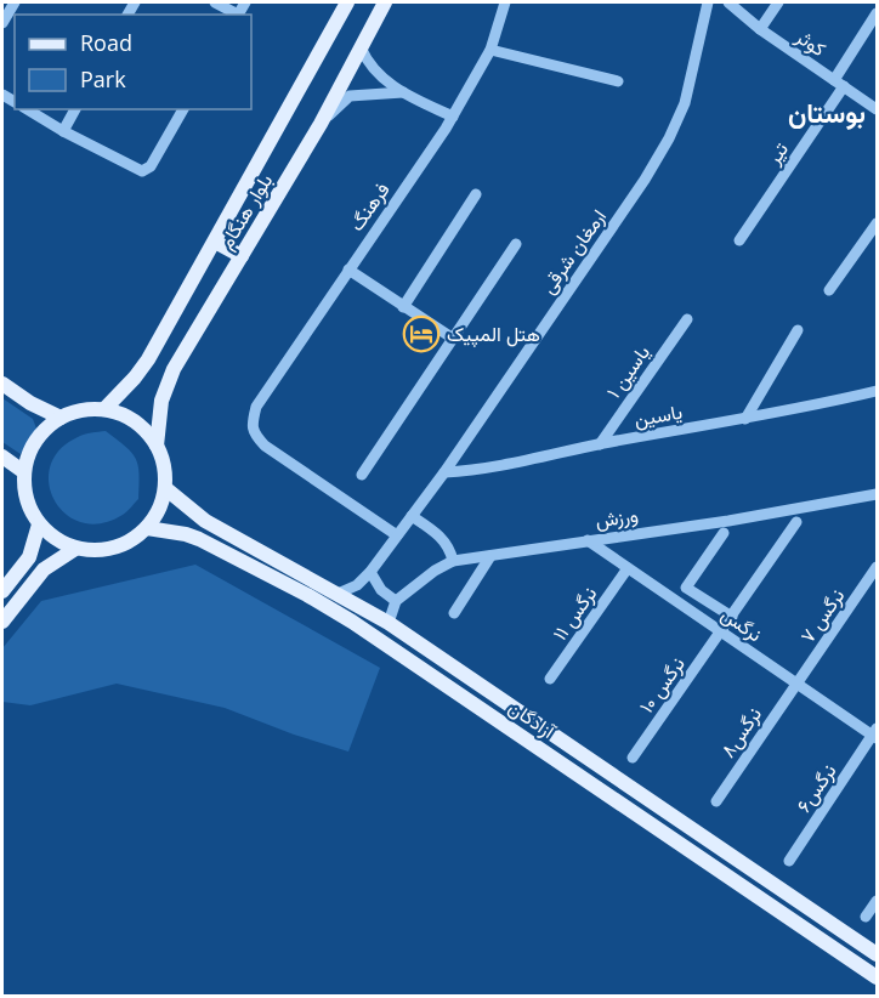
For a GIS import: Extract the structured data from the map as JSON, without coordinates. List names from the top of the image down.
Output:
{
  "streets": {
    "main road": ["بلوار هنگام", "آزادگان"],
    "street": [
      "کوثر",
      "تیر",
      "فرهنگ",
      "ارمغان شرقی",
      "یاسین ۱",
      "یاسین",
      "ورزش",
      "نرگس ۱۱",
      "نرگس ۷",
      "نرگس",
      "نرگس ۱۰",
      "نرگس۸",
      "نرگس۶"
    ]
  },
  "crossings": [
    ["کوثر", "تیر"],
    ["فرهنگ", "ارمغان شرقی"],
    ["بلوار هنگام", "آزادگان"],
    ["ارمغان شرقی", "یاسین"],
    ["ارمغان شرقی", "آزادگان"],
    ["یاسین ۱", "یاسین"],
    ["ورزش", "نرگس"],
    ["نرگس ۱۱", "نرگس"],
    ["نرگس ۷", "نرگس"],
    ["نرگس ۷", "نرگس۸"],
    ["نرگس", "نرگس ۱۰"],
    ["نرگس", "نرگس۸"],
    ["نرگس", "نرگس۶"]
  ],
  "districts": ["بوستان"],
  "places": {
    "hotel": ["هتل المپیک"]
  },
  "legend": ["Road", "Park"]
}
